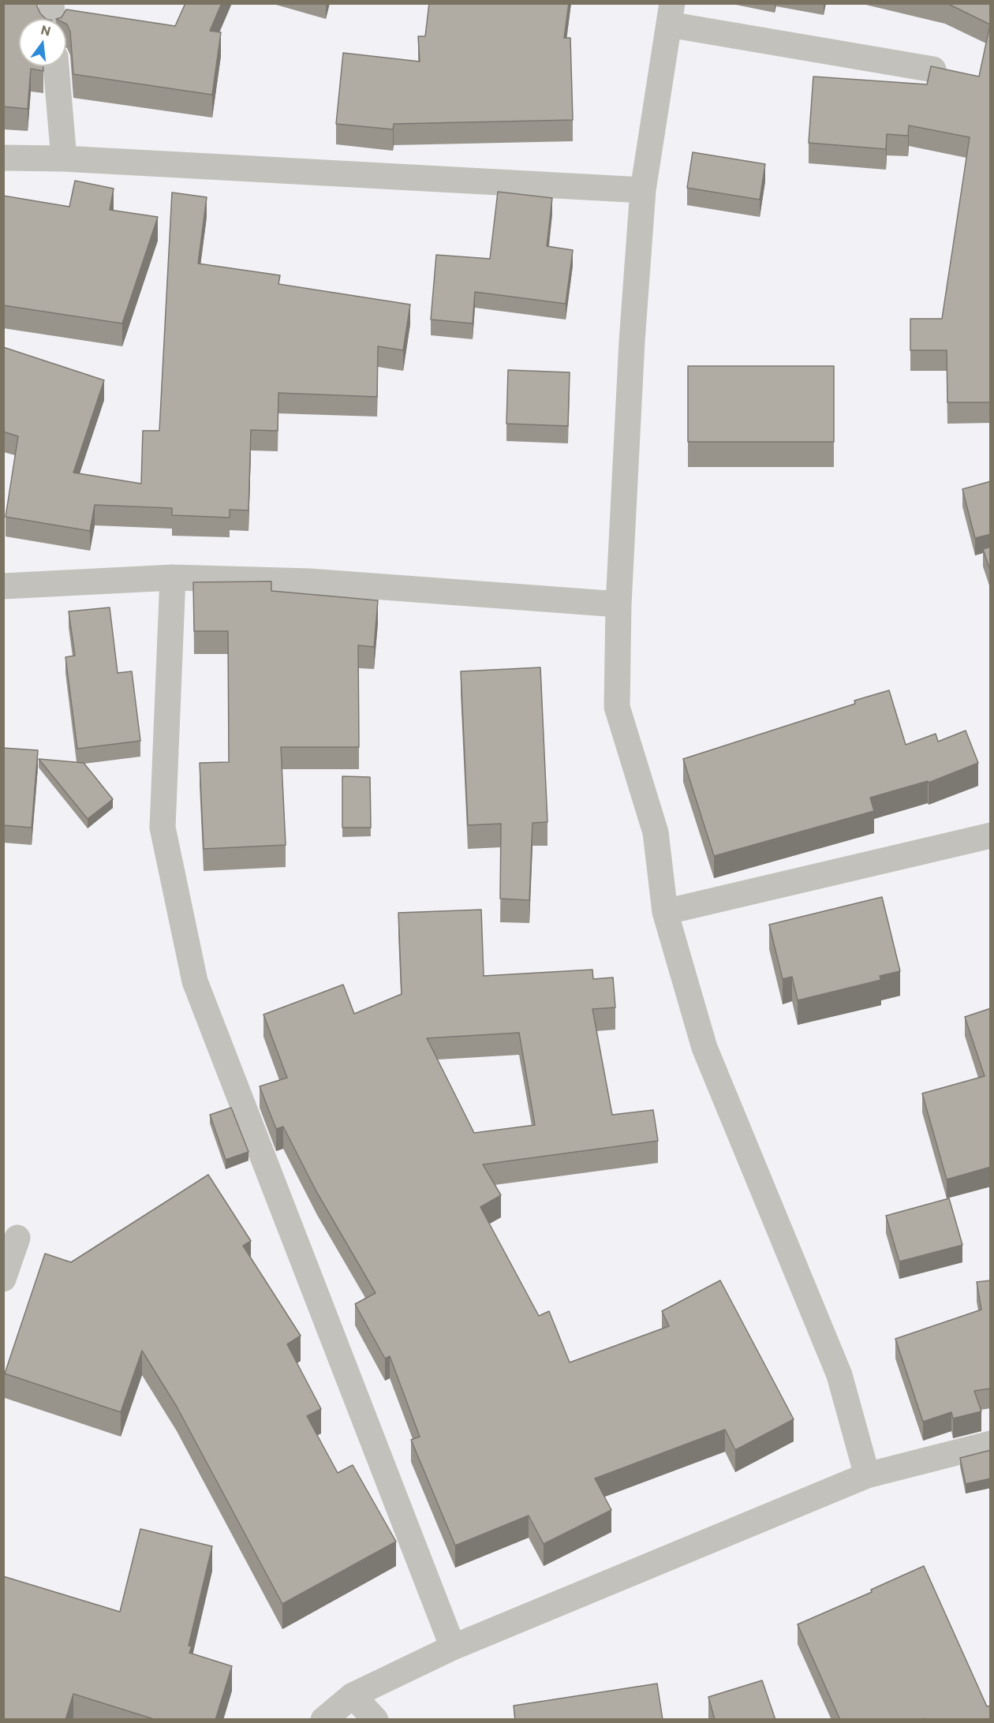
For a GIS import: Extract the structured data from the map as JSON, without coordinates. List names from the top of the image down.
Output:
{
  "north": "top"
}
